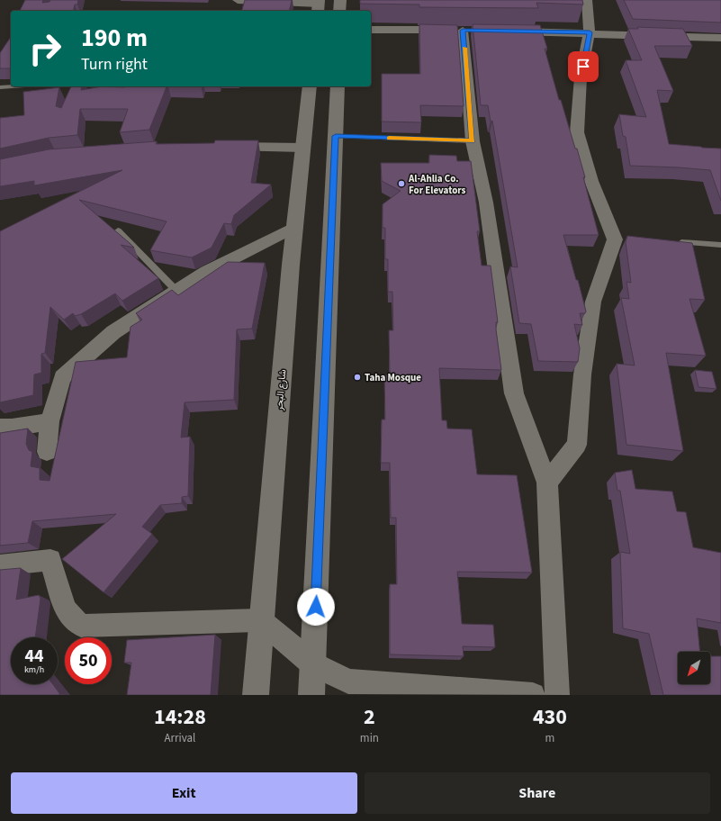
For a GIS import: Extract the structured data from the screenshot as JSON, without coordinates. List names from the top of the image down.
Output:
{
  "streets": {
    "main road": ["شارع البحر"]
  },
  "places": ["Al-Ahlia Co. For Elevators", "Taha Mosque"],
  "north": "bottom left",
  "page": {
    "turn": ["190 m", "Turn right"],
    "speed": "44 km/h",
    "limit": "50",
    "eta": [
      "14:28",
      "Arrival",
      "2",
      "min",
      "430",
      "m"
    ],
    "buttons": ["Exit", "Share"]
  }
}
